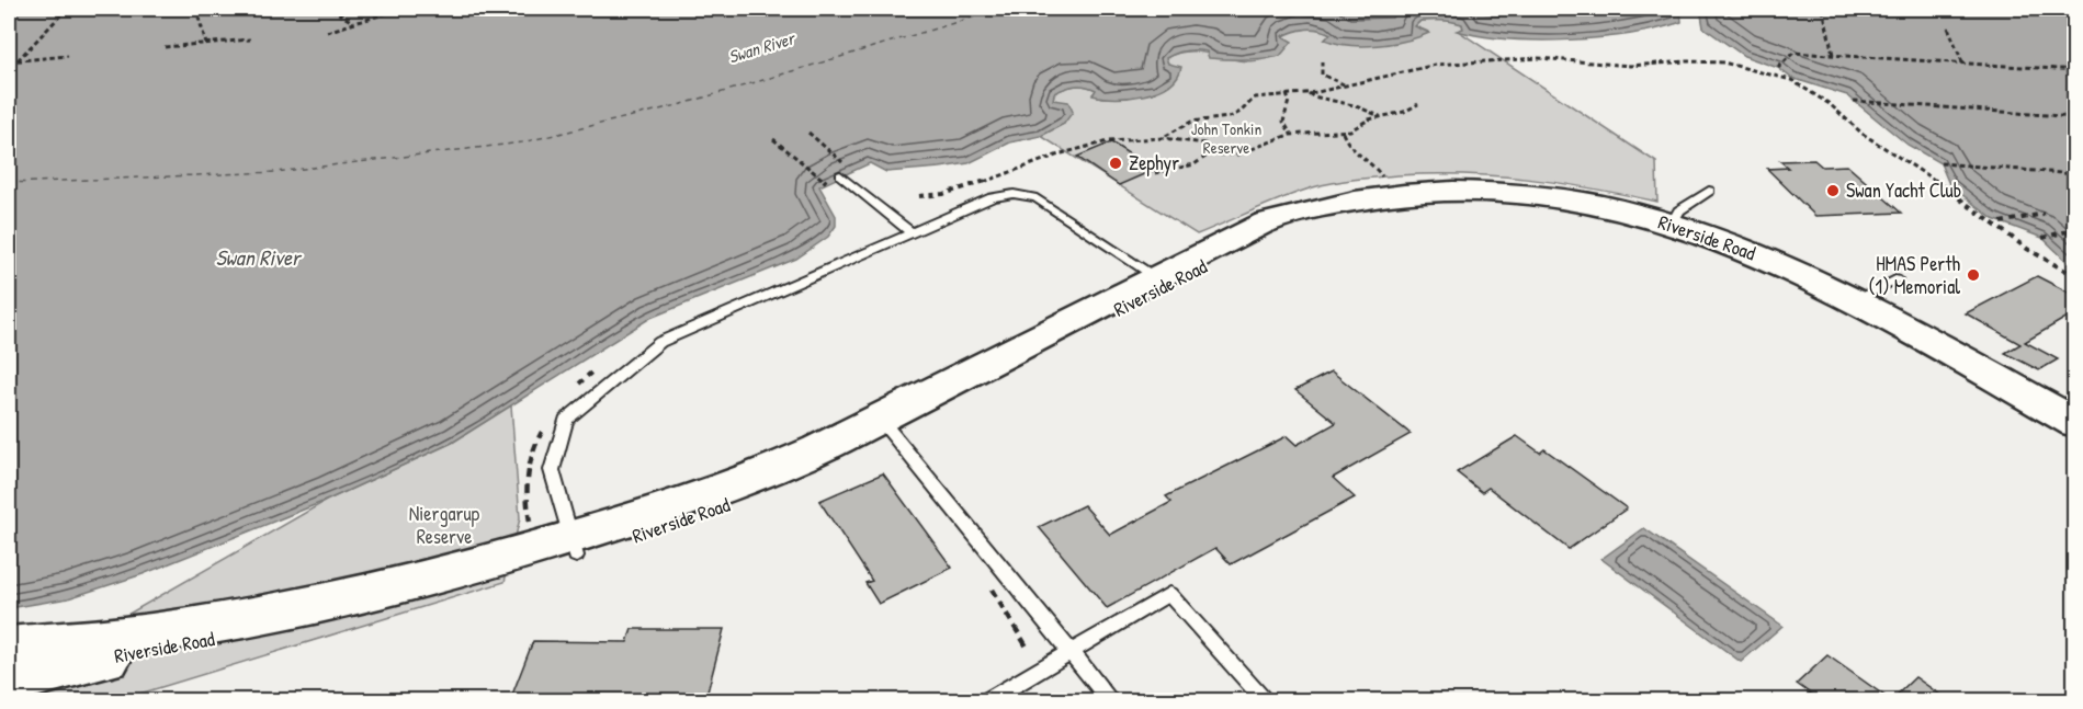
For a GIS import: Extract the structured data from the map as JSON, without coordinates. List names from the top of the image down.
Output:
{
  "streets": {
    "street": ["Riverside Road"]
  },
  "water": ["Swan River"],
  "parks": ["John Tonkin Reserve", "Niergarup Reserve"],
  "places": ["Zephyr", "Swan Yacht Club", "HMAS Perth (1) Memorial"]
}
